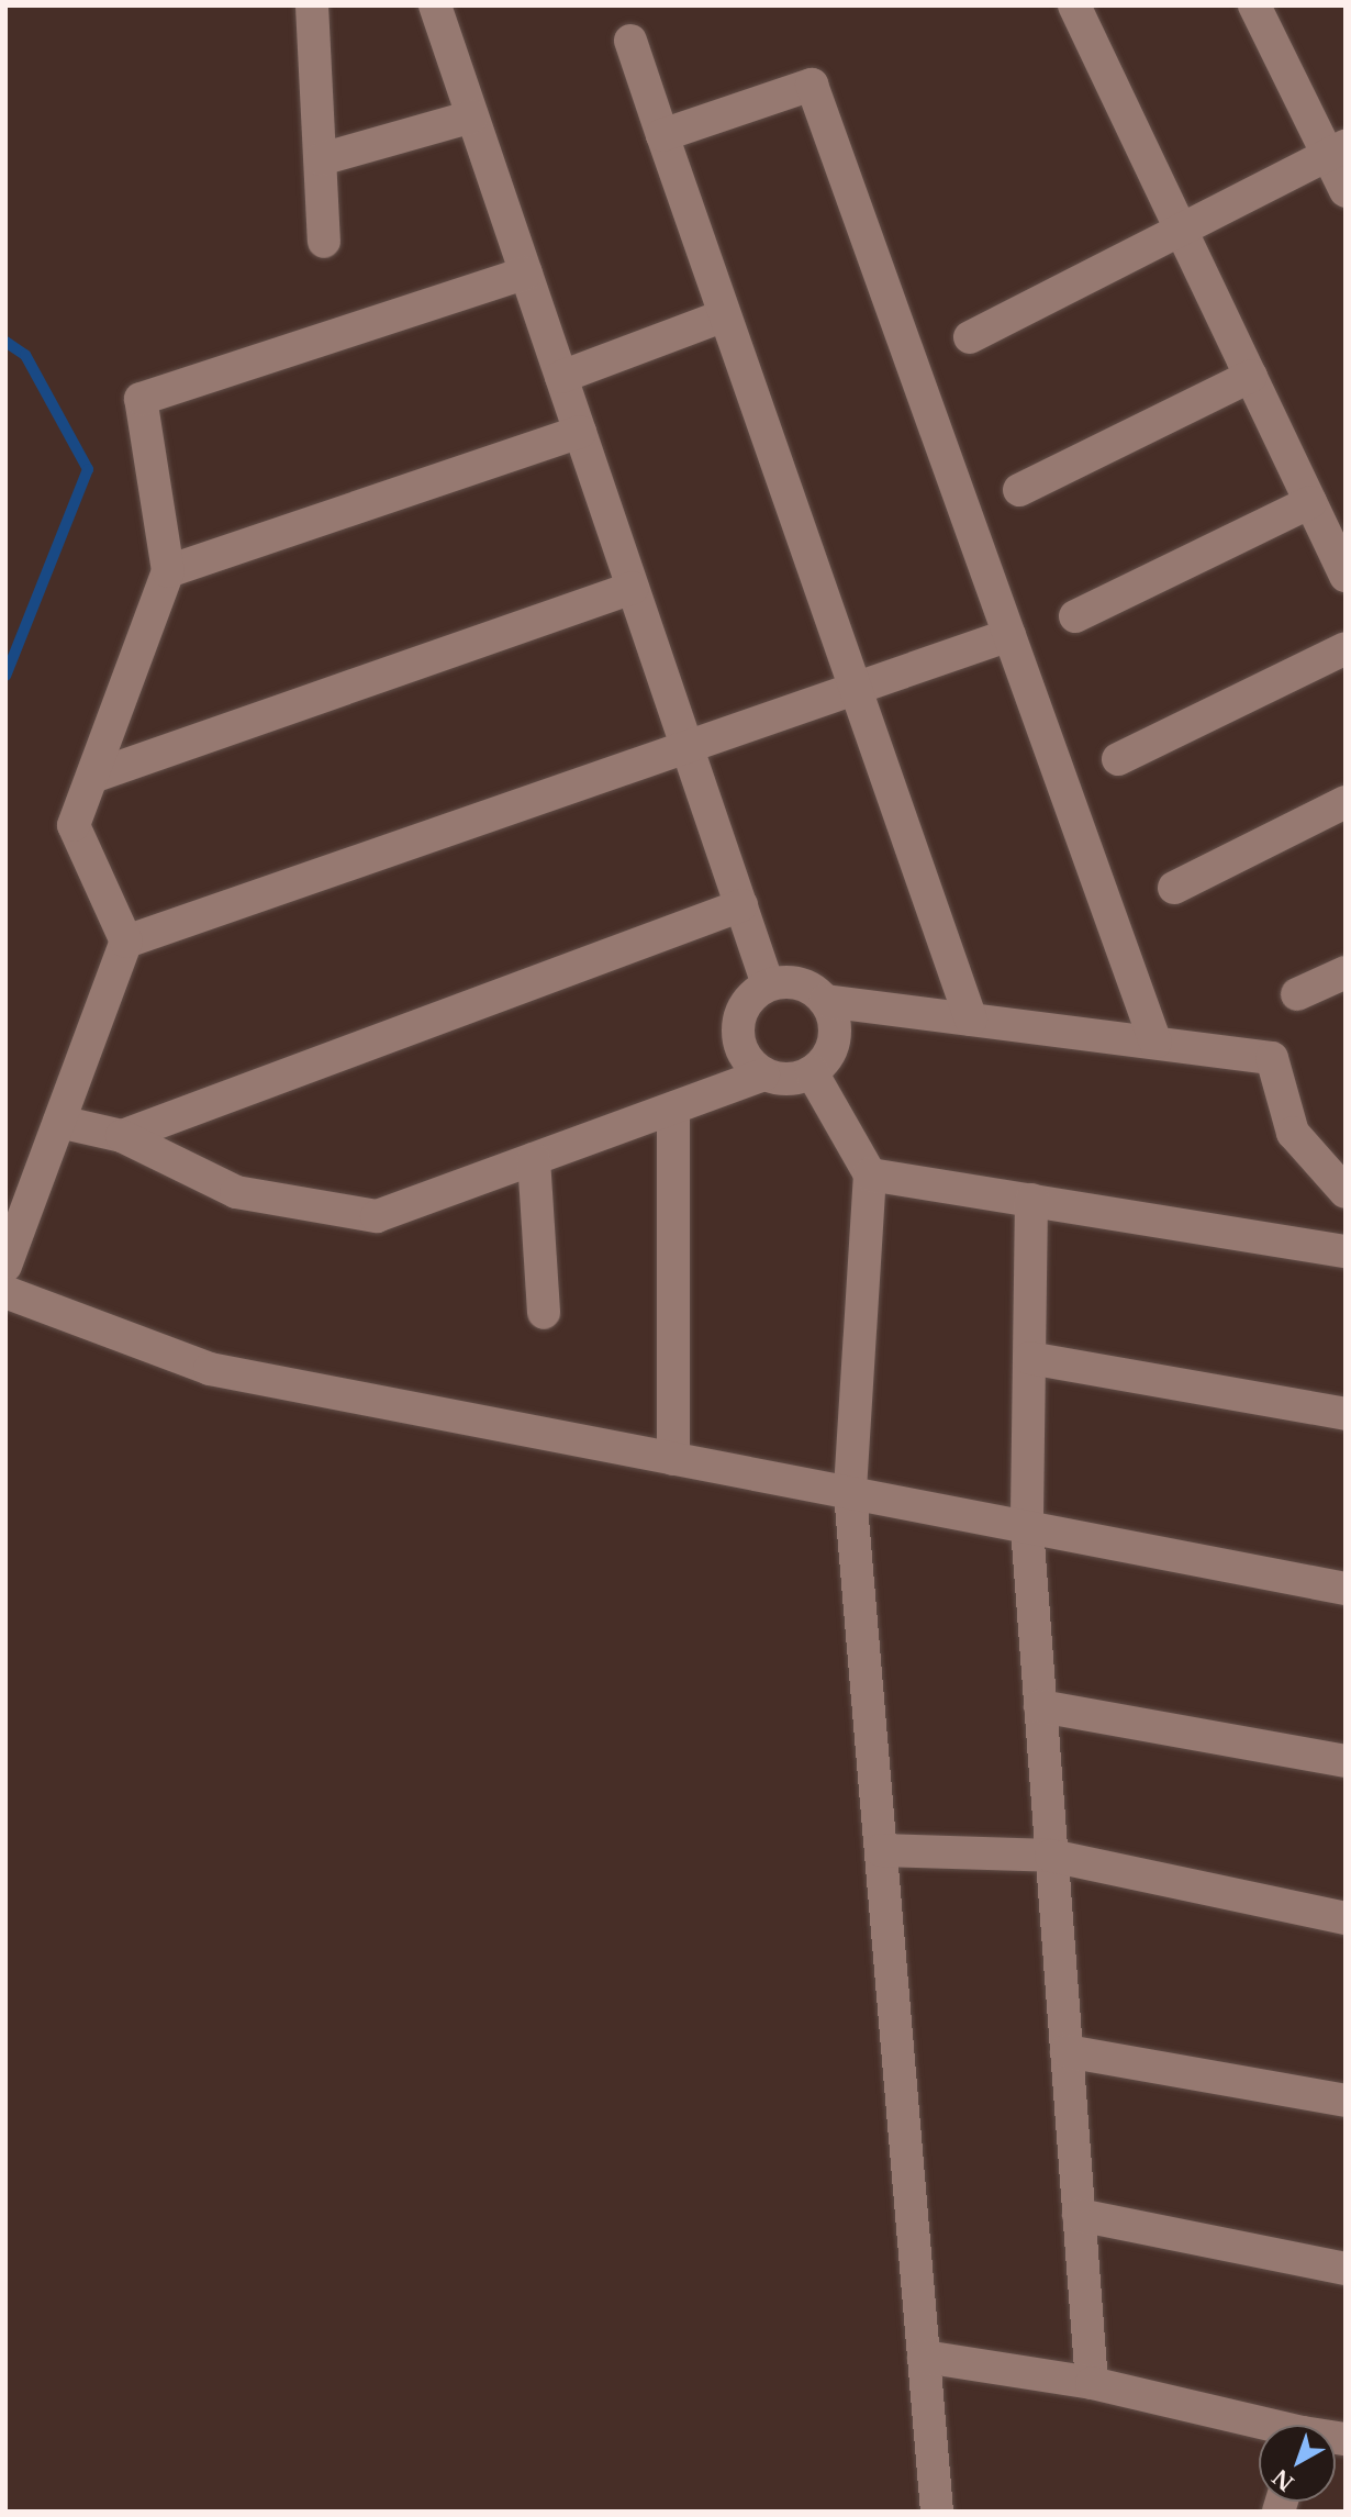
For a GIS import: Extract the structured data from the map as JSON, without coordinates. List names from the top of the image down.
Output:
{
  "north": "bottom left"
}
